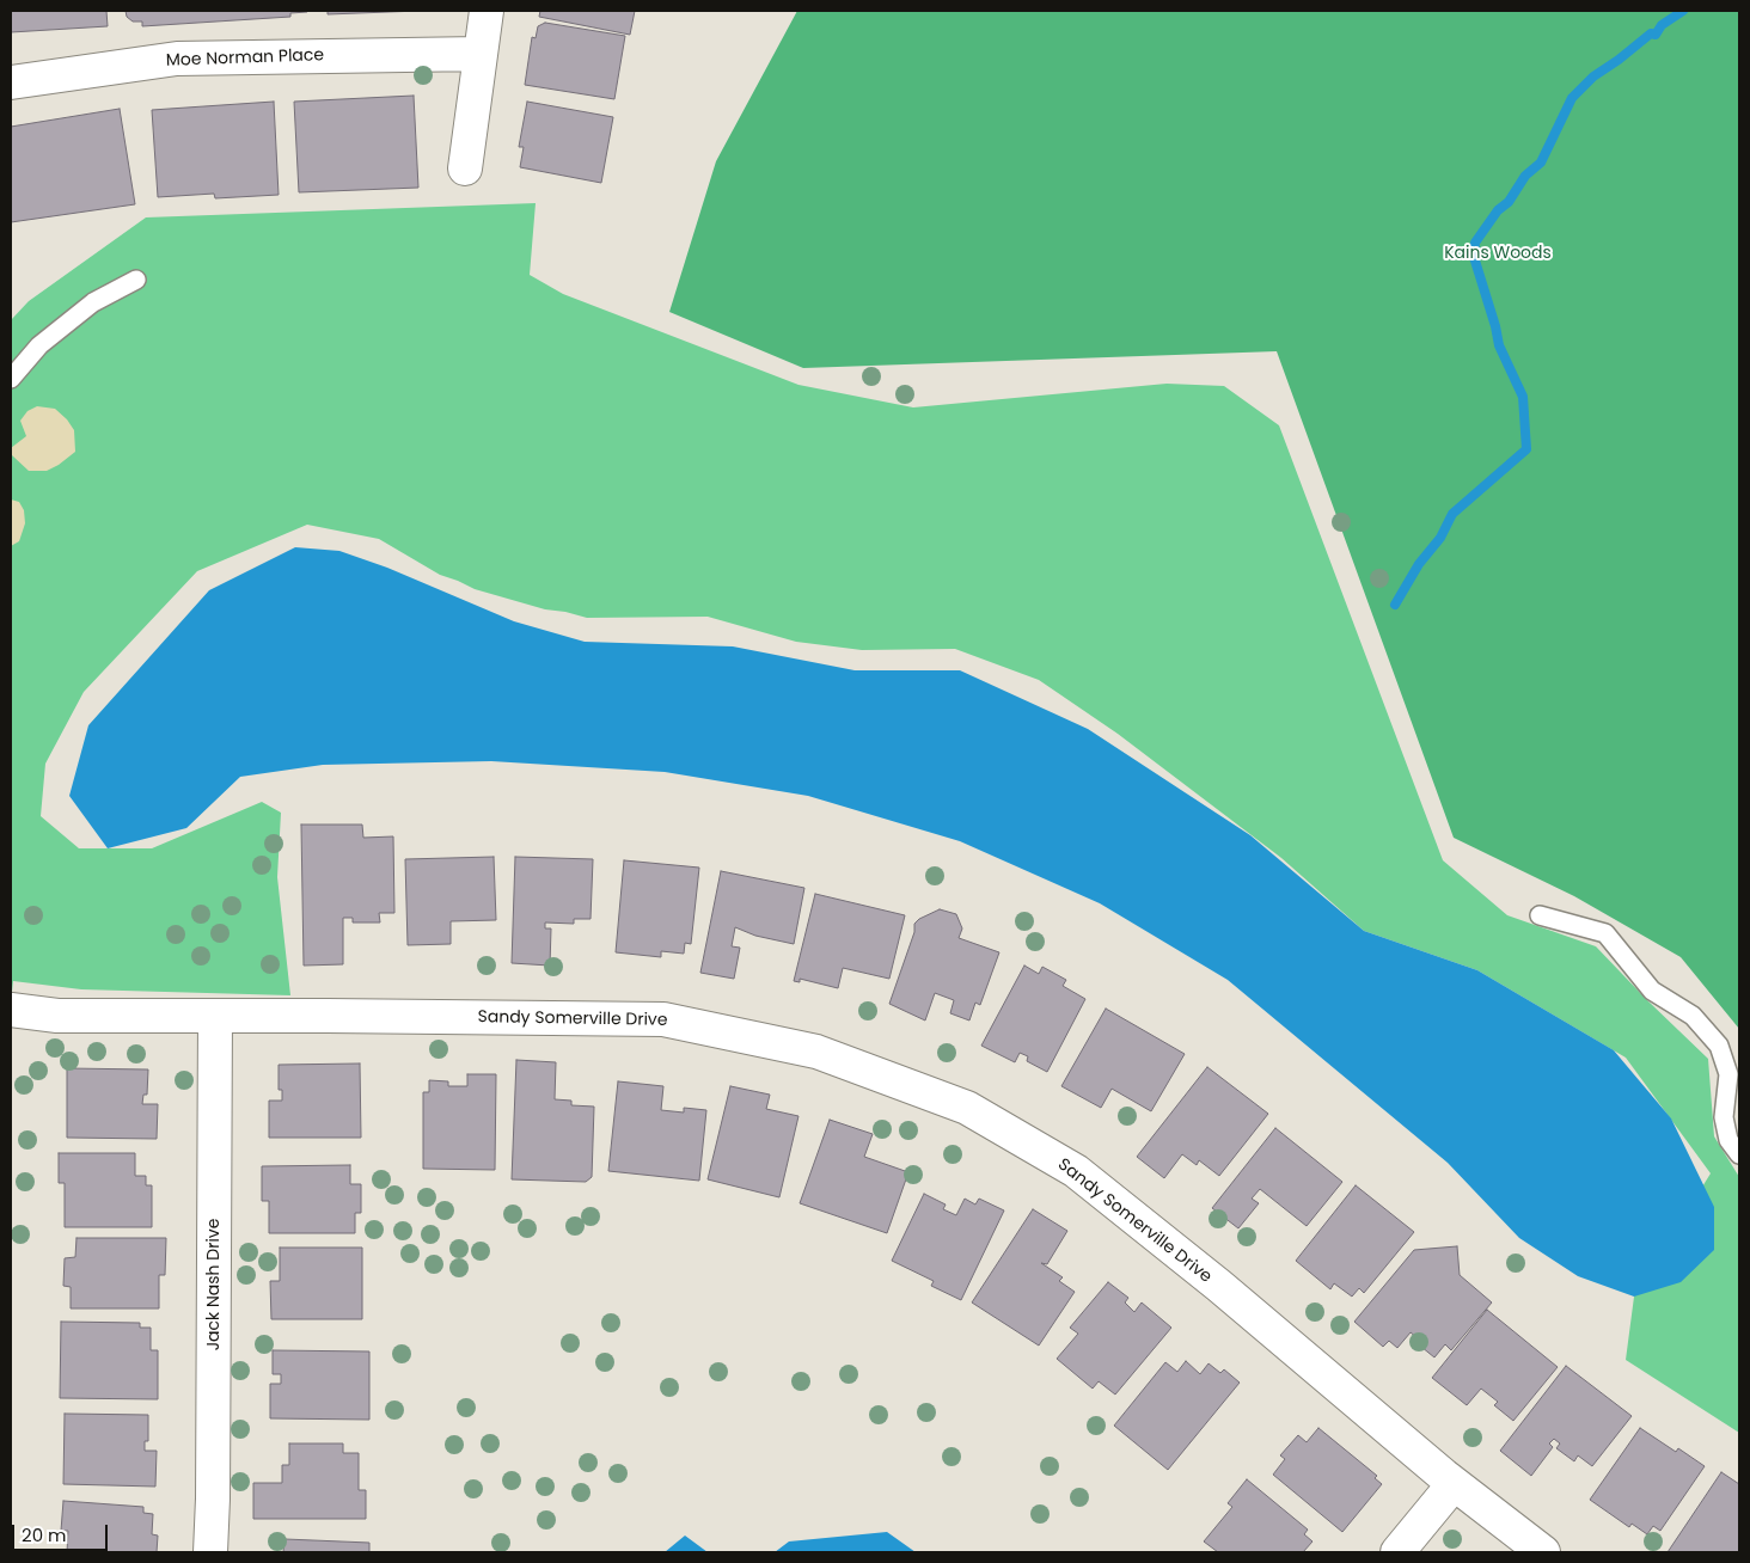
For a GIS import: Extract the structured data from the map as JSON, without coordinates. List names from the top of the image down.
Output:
{
  "streets": {
    "street": ["Moe Norman Place", "Sandy Somerville Drive", "Jack Nash Drive"]
  },
  "crossings": [
    ["Sandy Somerville Drive", "Jack Nash Drive"]
  ],
  "parks": ["Kains Woods"],
  "scale_bar": "20 m"
}
